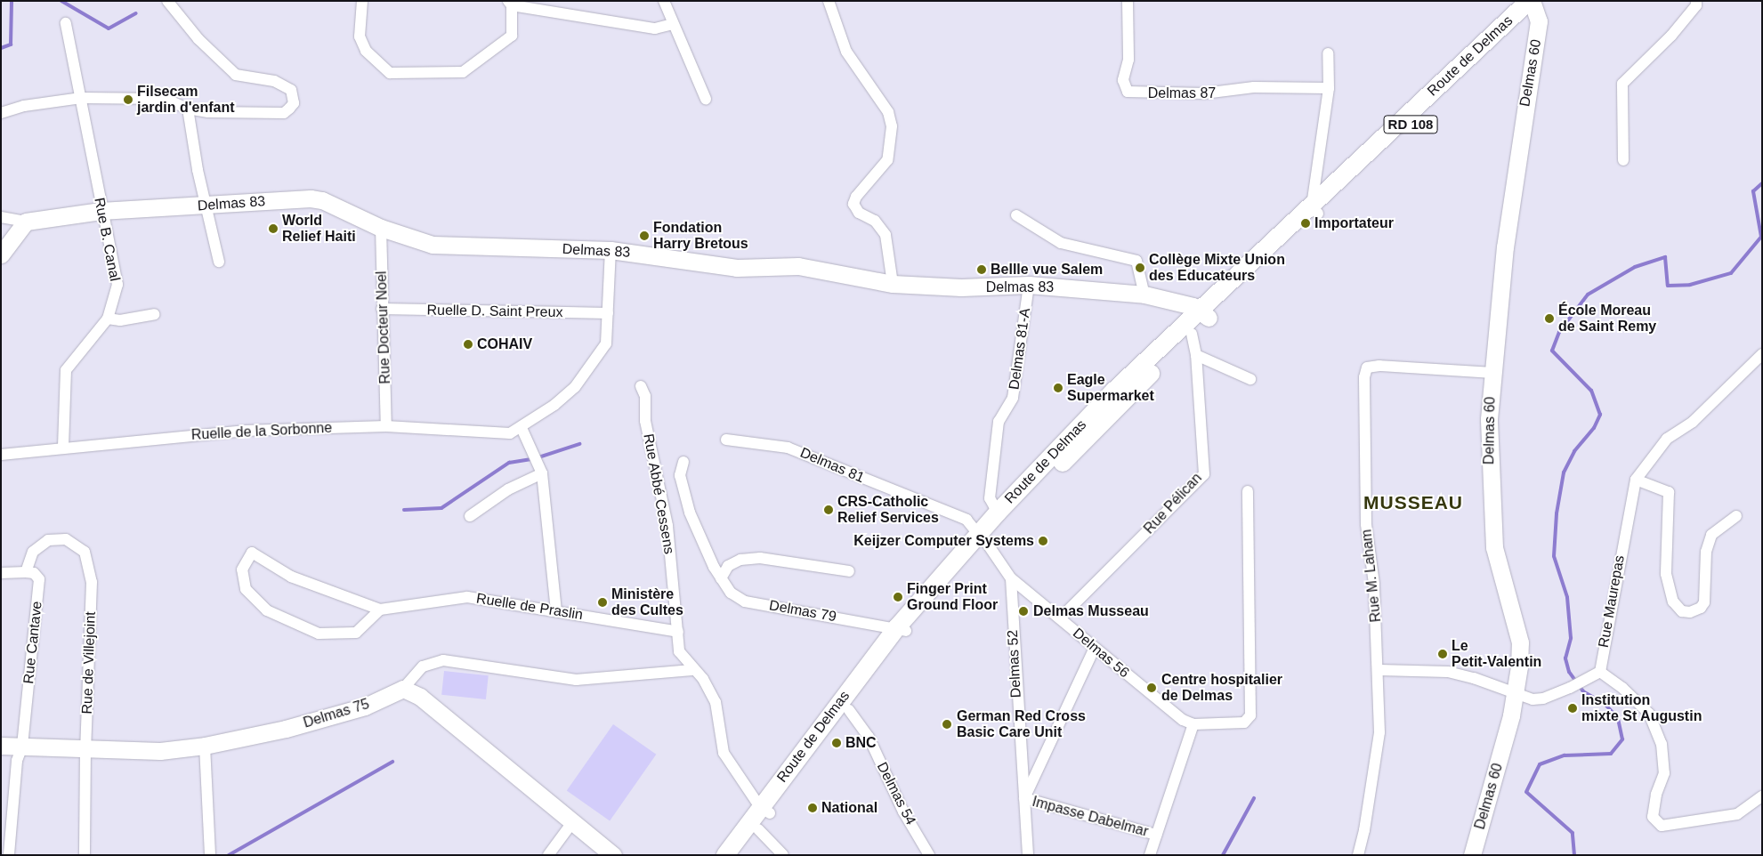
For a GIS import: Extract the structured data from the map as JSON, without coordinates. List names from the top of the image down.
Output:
{
  "streets": {
    "main road": ["Route de Delmas", "RD 108"],
    "street": [
      "Delmas 60",
      "Delmas 87",
      "Delmas 83",
      "Rue B. Canal",
      "Ruelle D. Saint Preux",
      "Rue Docteur Noel",
      "Delmas 81-A",
      "Ruelle de la Sorbonne",
      "Delmas 81",
      "Rue Abbé Cessens",
      "Rue Pélican",
      "Rue M. Laham",
      "Rue Maurepas",
      "Ruelle de Praslin",
      "Delmas 79",
      "Rue Cantave",
      "Delmas 56",
      "Rue de Villejoint",
      "Delmas 52",
      "Delmas 75",
      "Delmas 54",
      "Impasse Dabelmar"
    ]
  },
  "crossings": [
    ["Route de Delmas", "Delmas 60"],
    ["Route de Delmas", "Delmas 83"],
    ["Route de Delmas", "Delmas 81-A"],
    ["Route de Delmas", "Delmas 81"],
    ["Route de Delmas", "Rue Abbé Cessens"],
    ["Route de Delmas", "Rue Pélican"],
    ["Route de Delmas", "Delmas 79"],
    ["Route de Delmas", "Delmas 56"],
    ["Route de Delmas", "Delmas 54"],
    ["Delmas 60", "Rue M. Laham"],
    ["Delmas 83", "Rue B. Canal"],
    ["Delmas 83", "Rue Docteur Noel"],
    ["Delmas 83", "Delmas 81-A"],
    ["Rue B. Canal", "Ruelle de la Sorbonne"],
    ["Ruelle D. Saint Preux", "Rue Docteur Noel"],
    ["Rue Docteur Noel", "Ruelle de la Sorbonne"],
    ["Delmas 81", "Delmas 56"],
    ["Rue Abbé Cessens", "Ruelle de Praslin"],
    ["Rue Pélican", "Delmas 56"],
    ["Rue Cantave", "Rue de Villejoint"],
    ["Rue Cantave", "Delmas 75"],
    ["Delmas 56", "Delmas 52"],
    ["Rue de Villejoint", "Delmas 75"],
    ["Delmas 52", "Impasse Dabelmar"]
  ],
  "districts": ["MUSSEAU"],
  "places": [
    "Filsecam jardin d'enfant",
    "Importateur",
    "World Relief Haiti",
    "Fondation Harry Bretous",
    "Collège Mixte Union des Educateurs",
    "Bellle vue Salem",
    "École Moreau de Saint Remy",
    "COHAIV",
    "Eagle Supermarket",
    "CRS-Catholic Relief Services",
    "Keijzer Computer Systems",
    "Finger Print Ground Floor",
    "Ministère des Cultes",
    "Delmas Musseau",
    "Le Petit-Valentin",
    "Centre hospitalier de Delmas",
    "Institution mixte St Augustin",
    "German Red Cross Basic Care Unit",
    "BNC",
    "National"
  ]
}
